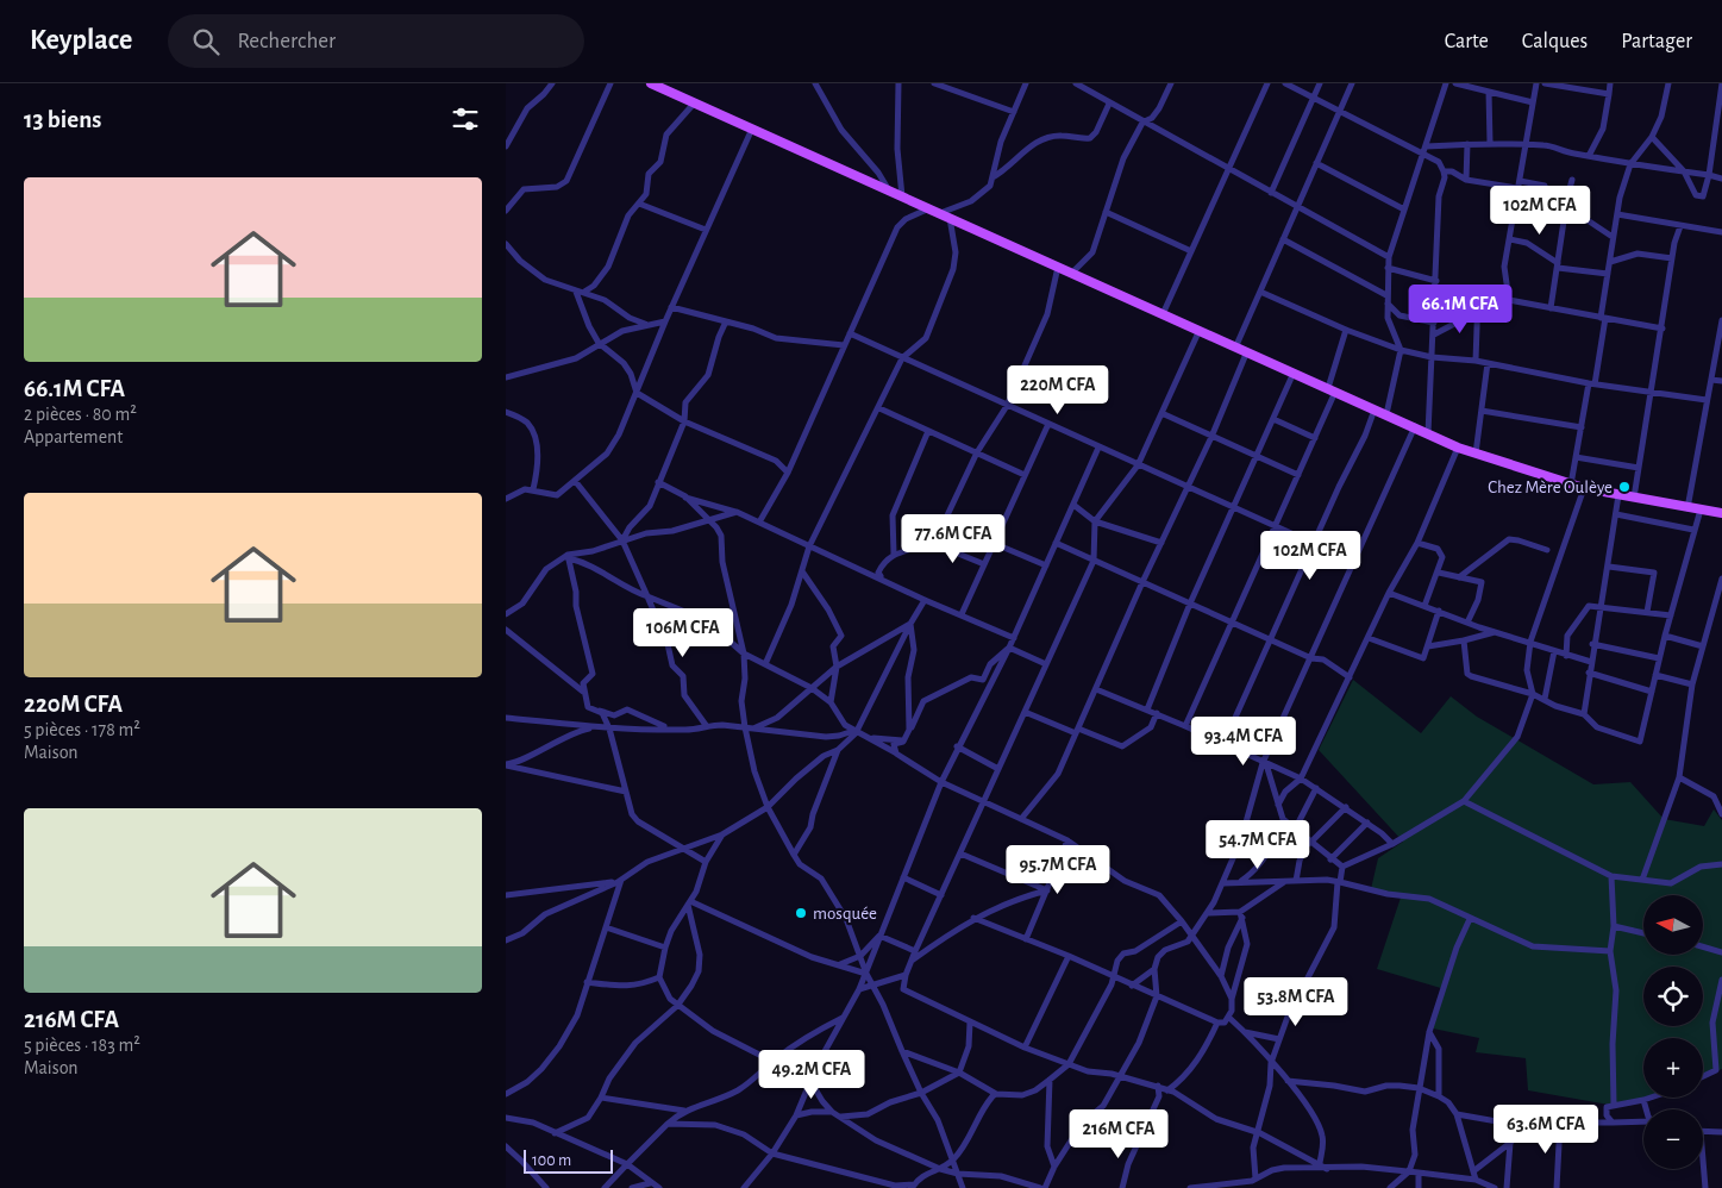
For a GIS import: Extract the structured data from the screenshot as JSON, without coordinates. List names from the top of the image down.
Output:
{
  "places": ["Chez Mère Oulèye", "mosquée"],
  "scale_bar": "100 m",
  "north": "left",
  "page": {
    "header": "Keyplace",
    "search": "Rechercher",
    "nav": ["Carte", "Calques", "Partager"],
    "heading": "13 biens",
    "list": [
      {
        "name": "66.1M CFA",
        "note": "2 pièces · 80 m² · Appartement"
      },
      {
        "name": "220M CFA",
        "note": "5 pièces · 178 m² · Maison"
      },
      {
        "name": "216M CFA",
        "note": "5 pièces · 183 m² · Maison"
      }
    ],
    "price": [
      "102M CFA",
      "66.1M CFA",
      "220M CFA",
      "77.6M CFA",
      "102M CFA",
      "106M CFA",
      "93.4M CFA",
      "54.7M CFA",
      "95.7M CFA",
      "53.8M CFA",
      "49.2M CFA",
      "63.6M CFA",
      "216M CFA"
    ],
    "map_buttons": ["+", "−"],
    "scale": "100 m"
  }
}
